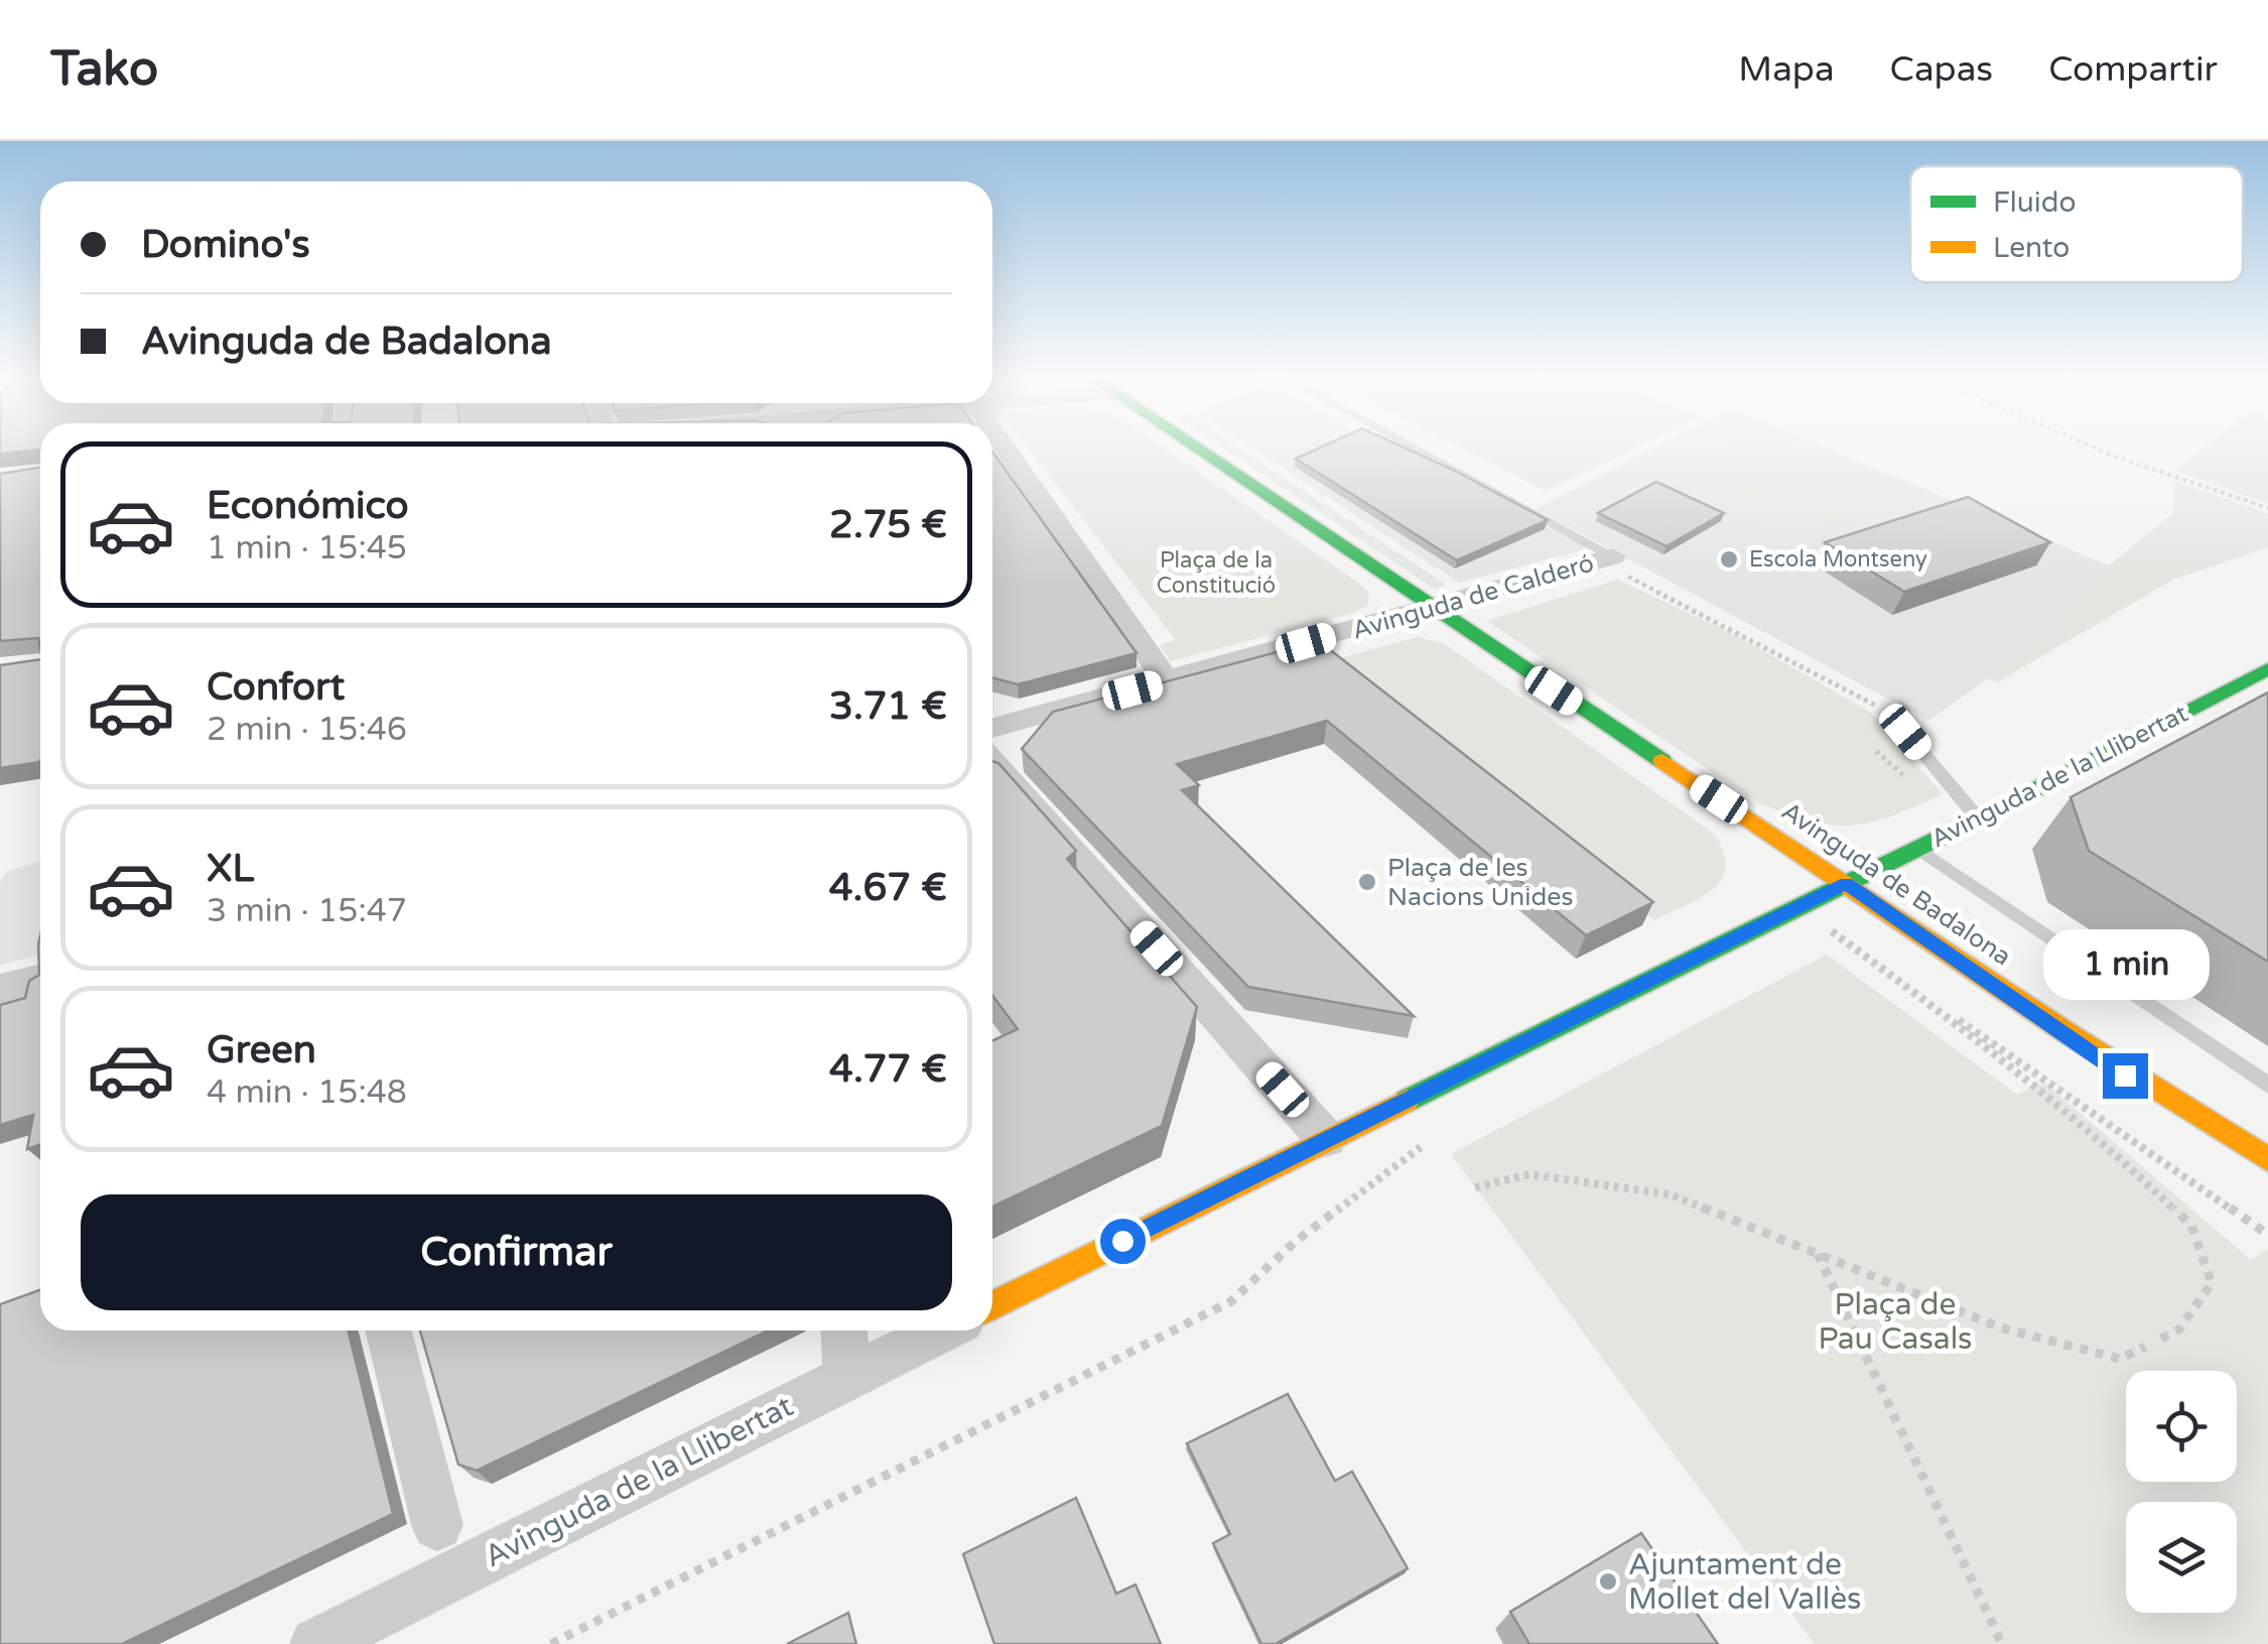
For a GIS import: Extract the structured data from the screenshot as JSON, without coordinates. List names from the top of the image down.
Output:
{
  "streets": {
    "street": ["Avinguda de Calderó", "Avinguda de la Llibertat", "Avinguda de Badalona"]
  },
  "crossings": [
    ["Avinguda de Calderó", "Avinguda de Badalona"],
    ["Avinguda de la Llibertat", "Avinguda de Badalona"]
  ],
  "parks": ["Plaça de la Constitució", "Plaça de Pau Casals"],
  "places": ["Escola Montseny", "Plaça de les Nacions Unides", "Ajuntament de Mollet del Vallès"],
  "legend": ["Fluido", "Lento"],
  "page": {
    "header": "Tako",
    "nav": ["Mapa", "Capas", "Compartir"],
    "banner": ["Domino's", "Avinguda de Badalona"],
    "list": [
      {
        "name": "Económico",
        "note": "1 min · 15:45",
        "value": "2.75 €"
      },
      {
        "name": "Confort",
        "note": "2 min · 15:46",
        "value": "3.71 €"
      },
      {
        "name": "XL",
        "note": "3 min · 15:47",
        "value": "4.67 €"
      },
      {
        "name": "Green",
        "note": "4 min · 15:48",
        "value": "4.77 €"
      }
    ],
    "bubble": "1 min",
    "buttons": "Confirmar"
  }
}
